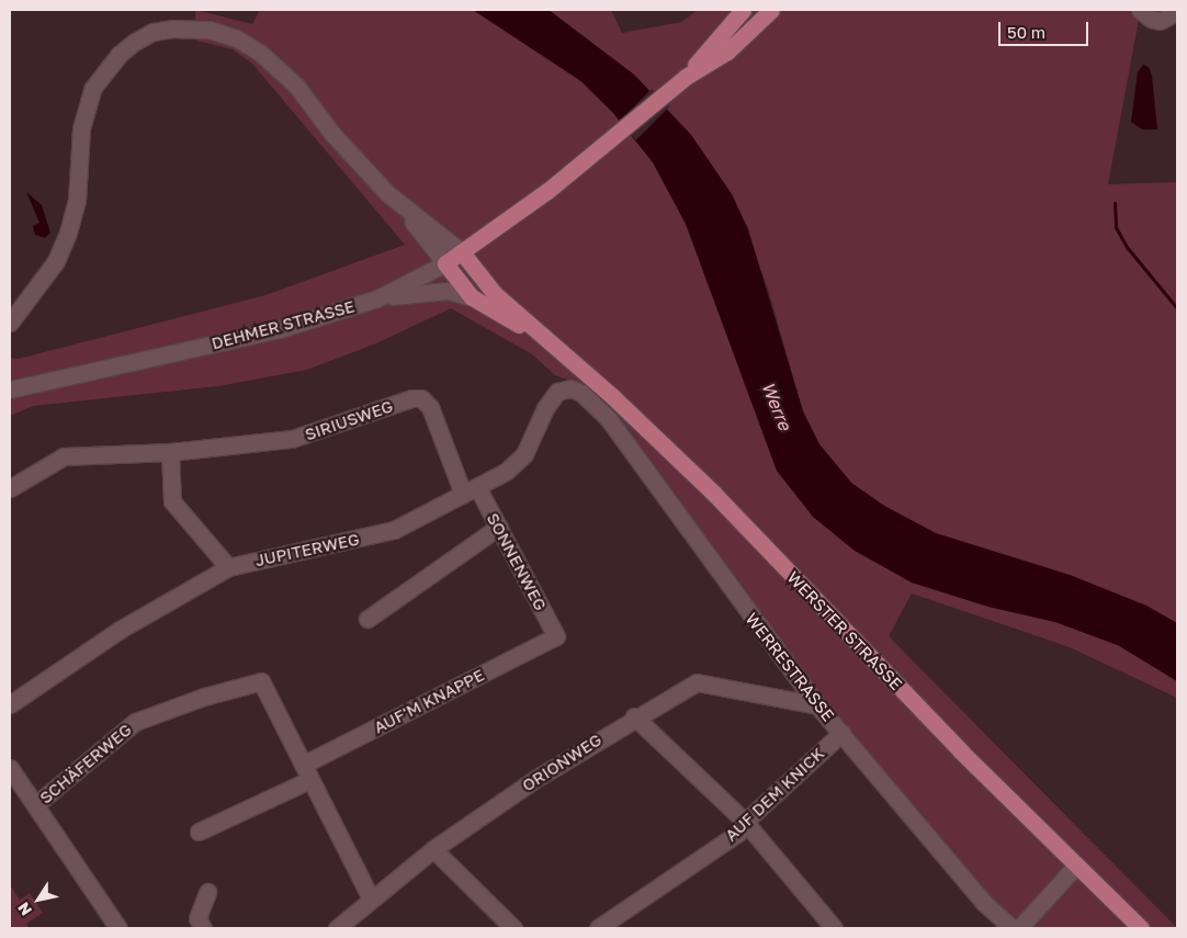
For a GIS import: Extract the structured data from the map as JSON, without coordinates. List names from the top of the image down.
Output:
{
  "streets": {
    "main road": ["DEHMER STRASSE", "WERSTER STRASSE"],
    "street": [
      "SIRIUSWEG",
      "JUPITERWEG",
      "SONNENWEG",
      "WERRESTRASSE",
      "AUF'M KNAPPE",
      "ORIONWEG",
      "SCHÄFERWEG",
      "AUF DEM KNICK"
    ]
  },
  "crossings": [
    ["DEHMER STRASSE", "WERSTER STRASSE"],
    ["SIRIUSWEG", "JUPITERWEG"],
    ["SIRIUSWEG", "SONNENWEG"],
    ["JUPITERWEG", "SONNENWEG"],
    ["JUPITERWEG", "WERRESTRASSE"],
    ["SONNENWEG", "AUF'M KNAPPE"],
    ["WERRESTRASSE", "ORIONWEG"],
    ["WERRESTRASSE", "AUF DEM KNICK"],
    ["AUF'M KNAPPE", "SCHÄFERWEG"]
  ],
  "water": ["Werre"],
  "scale_bar": "50 m",
  "north": "bottom left"
}
